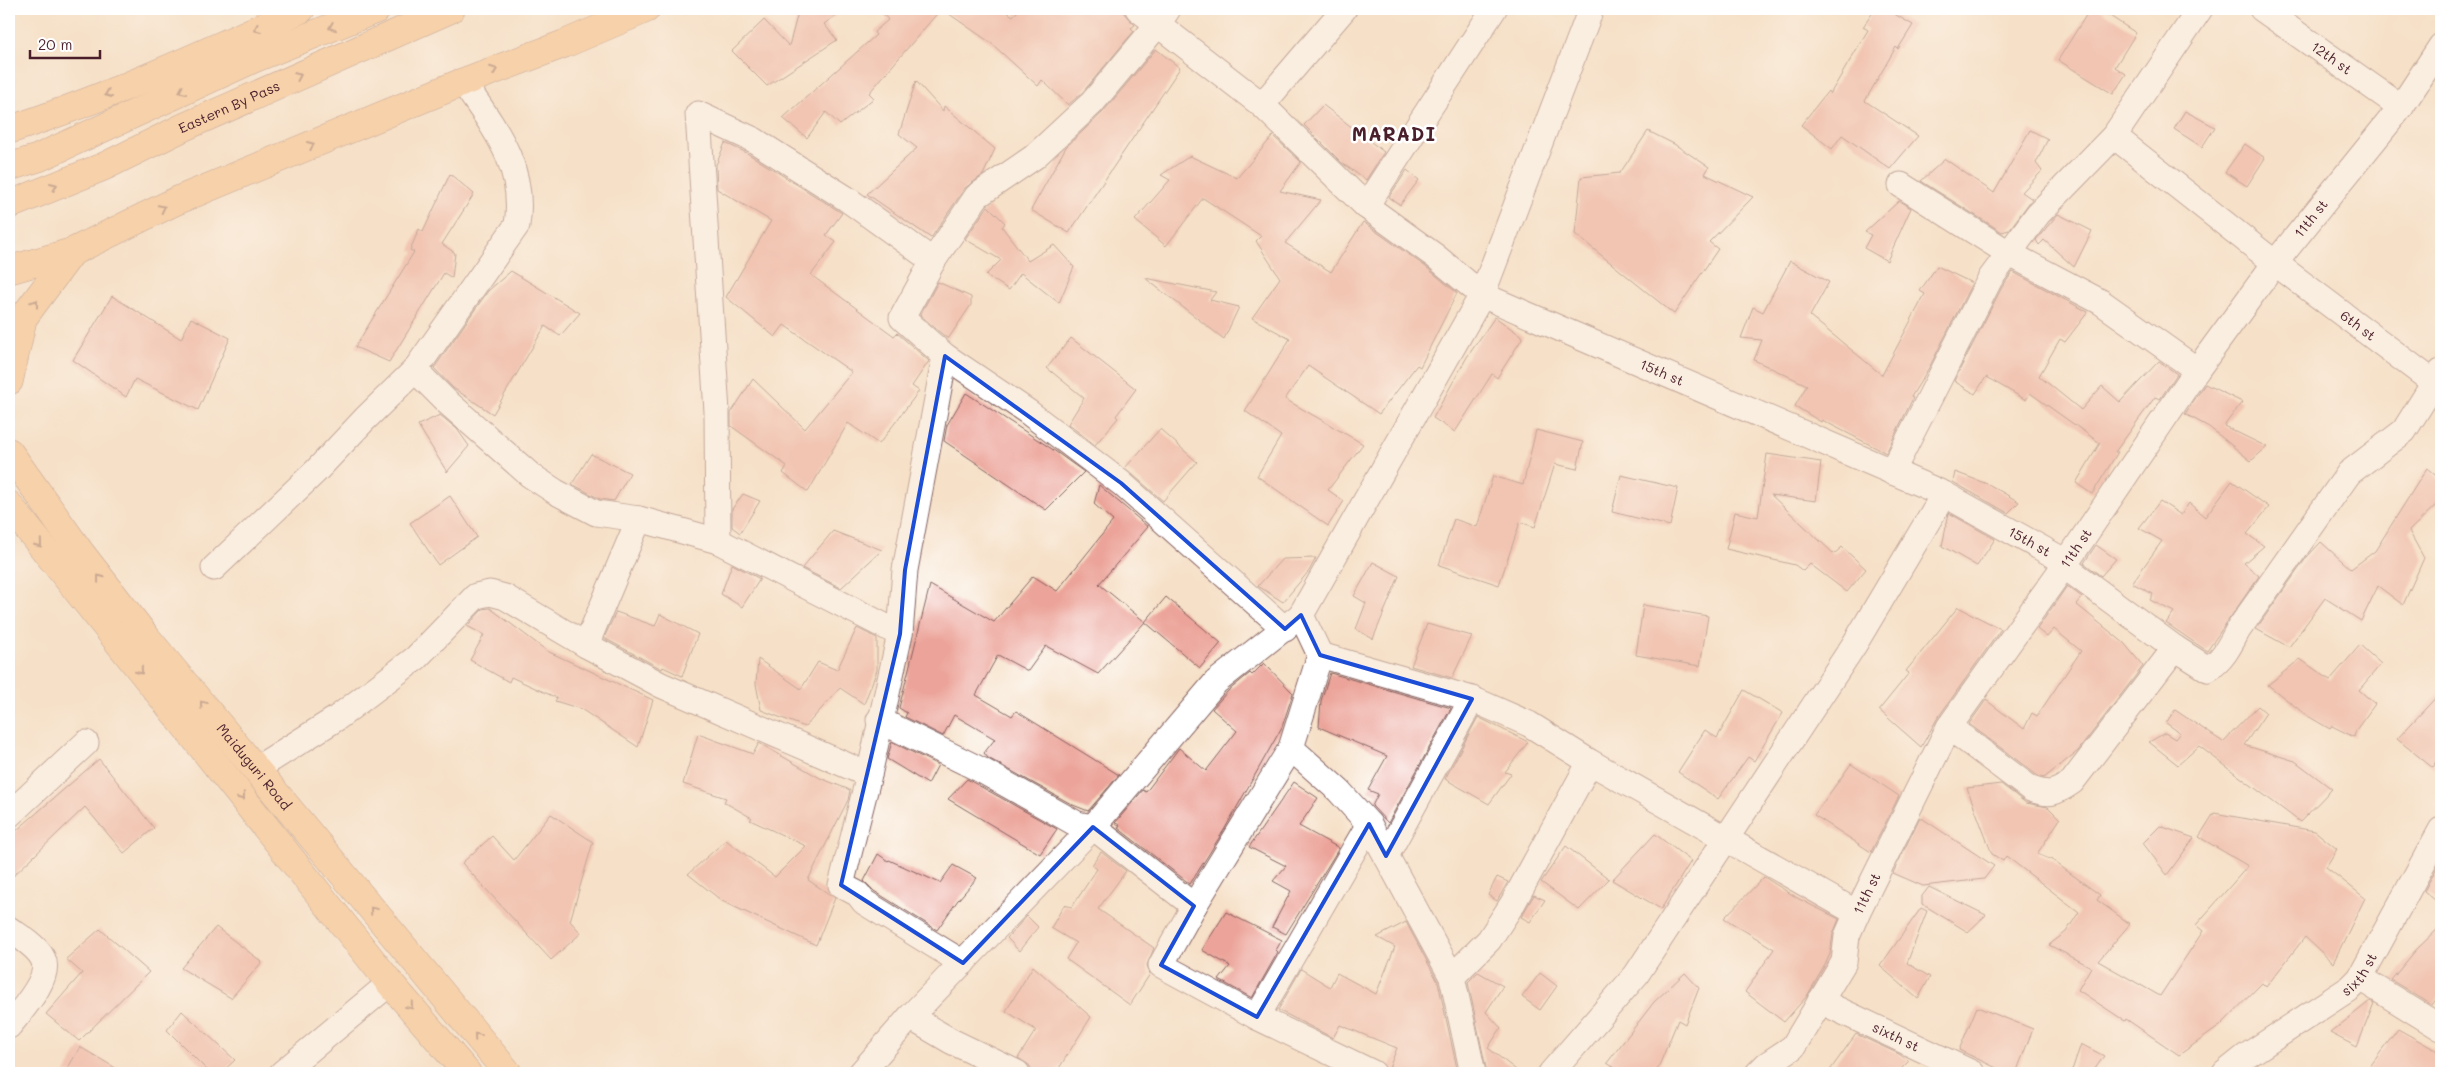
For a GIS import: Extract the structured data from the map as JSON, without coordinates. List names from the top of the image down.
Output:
{
  "streets": {
    "main road": ["Eastern By Pass", "Maiduguri Road"],
    "street": [
      "12th st",
      "11th st",
      "6th st",
      "15th st",
      "sixth st"
    ]
  },
  "crossings": [
    ["12th st", "11th st"],
    ["11th st", "6th st"],
    ["11th st", "15th st"],
    ["11th st", "sixth st"],
    ["6th st", "15th st"]
  ],
  "districts": ["MARADI"],
  "scale_bar": "20 m"
}
